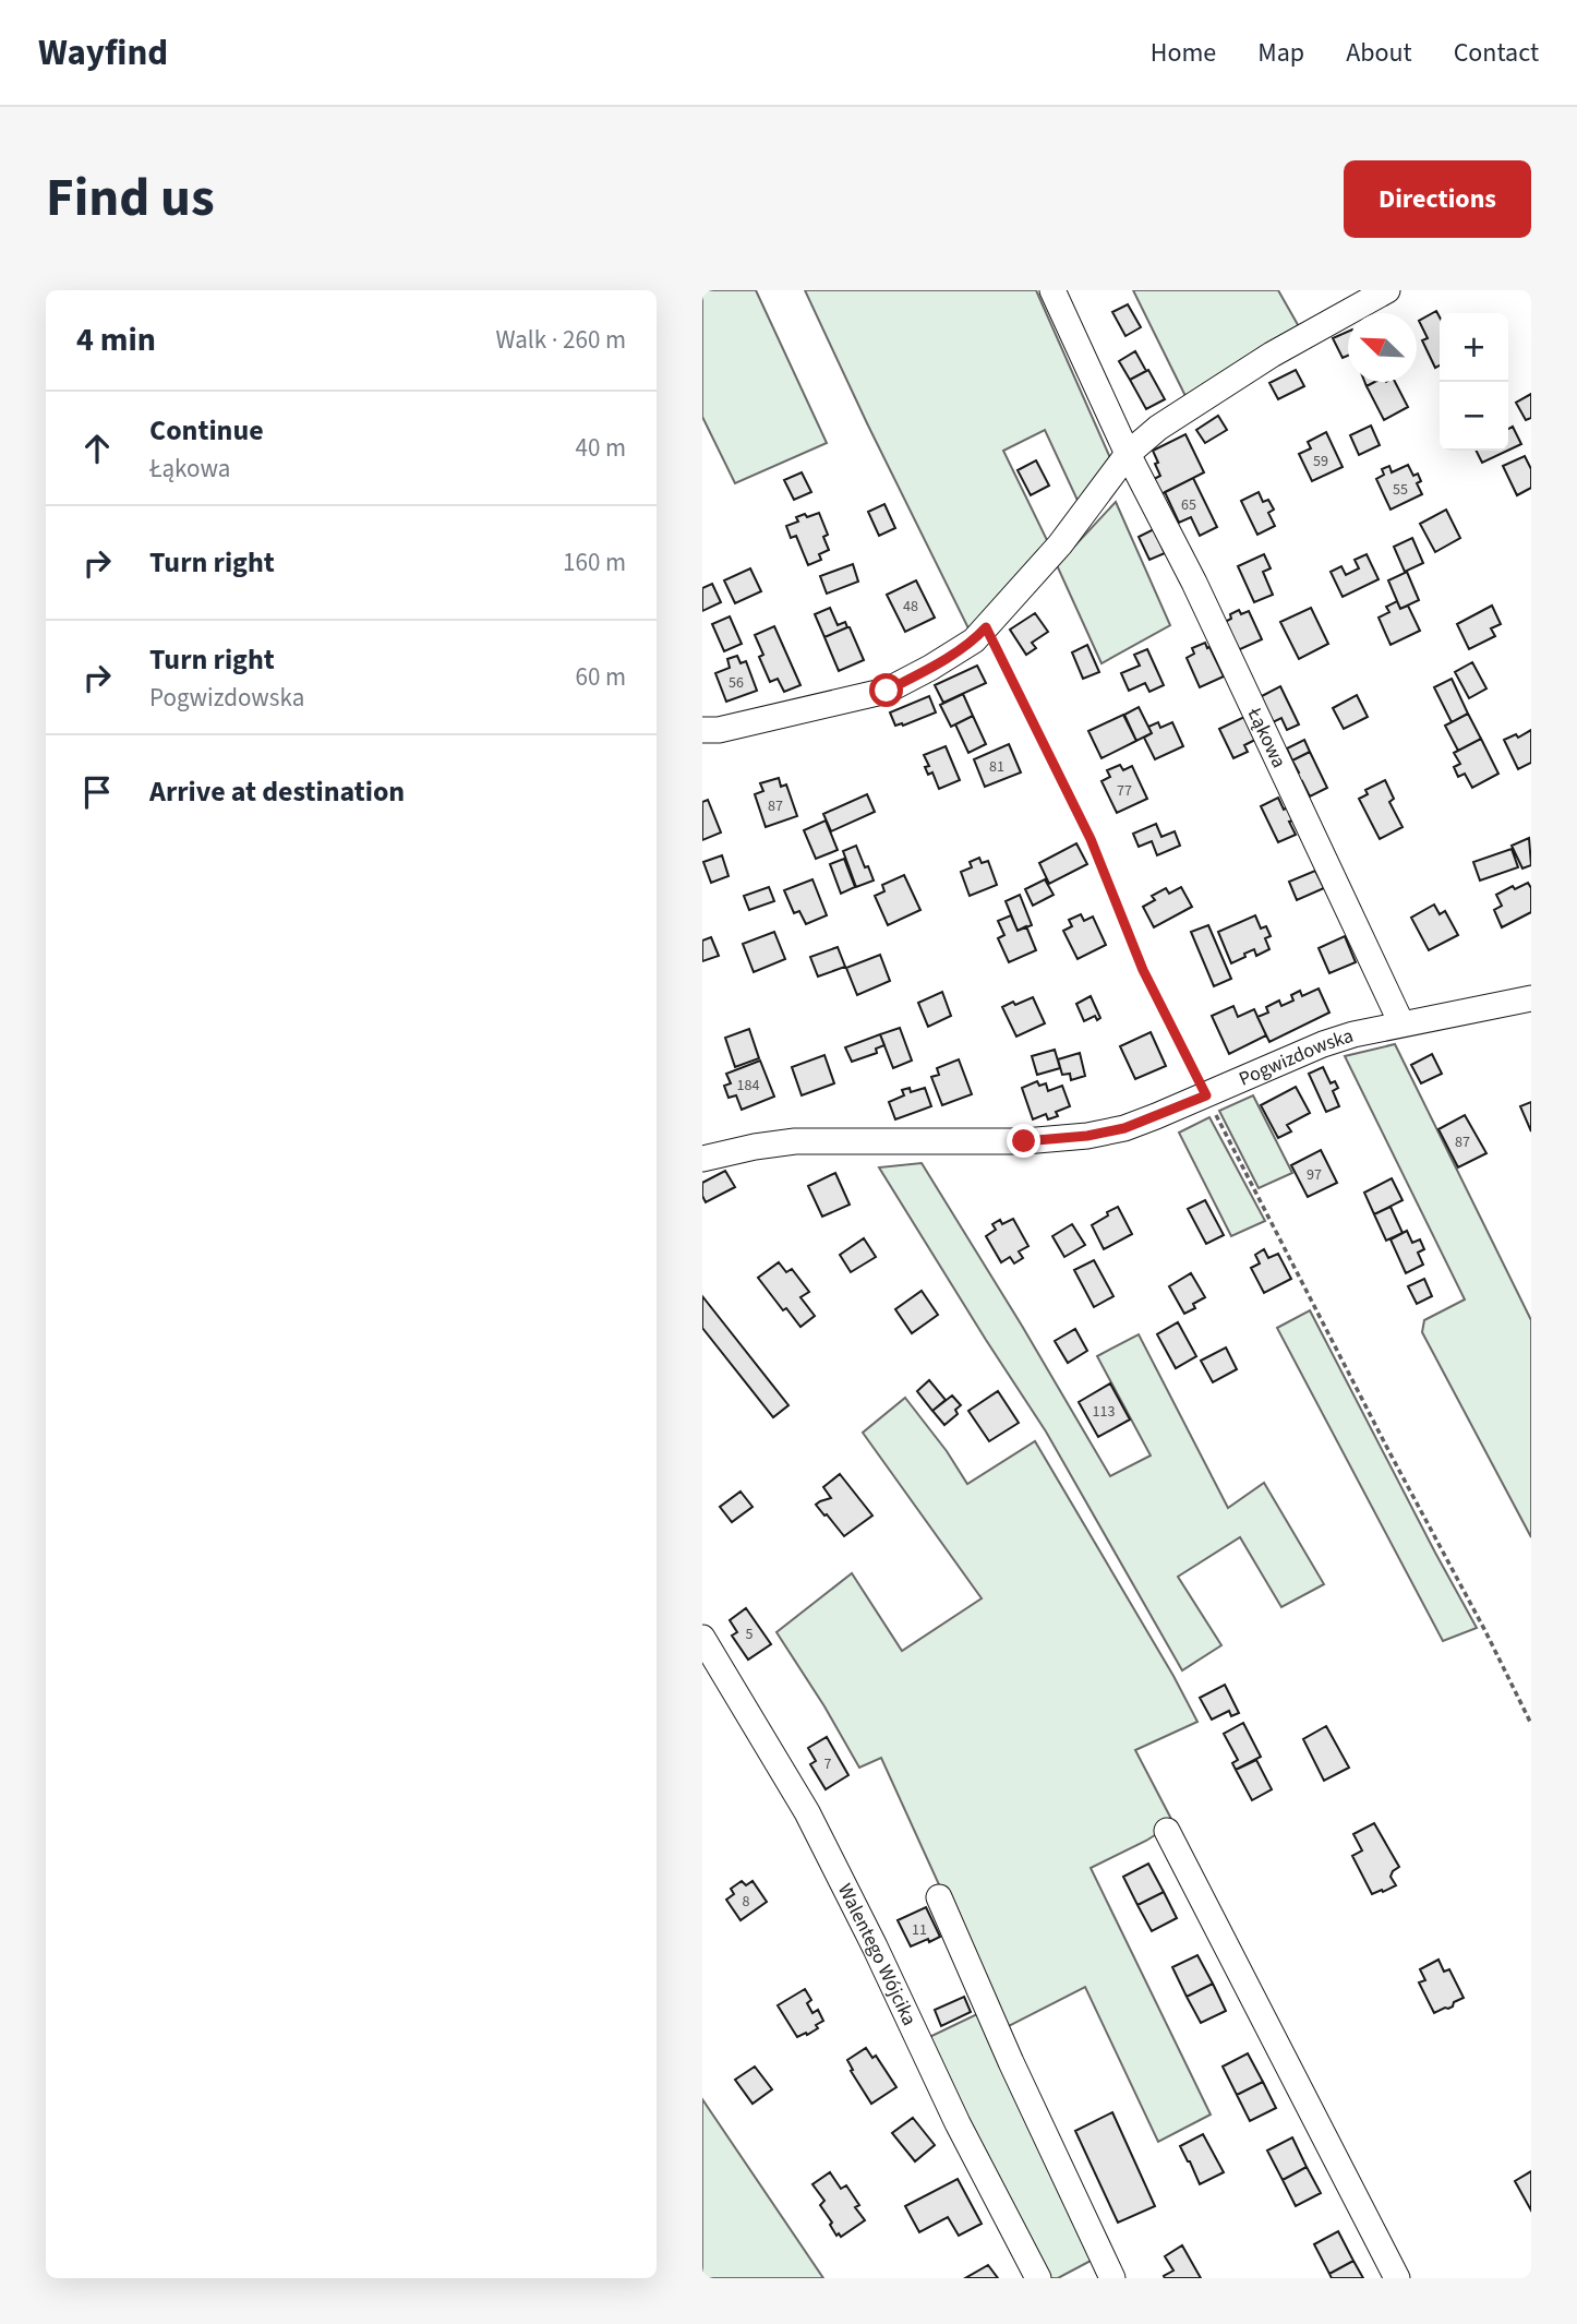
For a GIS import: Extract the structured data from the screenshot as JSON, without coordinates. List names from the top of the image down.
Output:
{
  "streets": {
    "street": ["Łąkowa", "Pogwizdowska", "Walentego Wójcika"]
  },
  "crossings": [
    ["Łąkowa", "Pogwizdowska"]
  ],
  "house_numbers": [
    "59",
    "55",
    "65",
    "48",
    "56",
    "81",
    "77",
    "87",
    "184",
    "87",
    "97",
    "113",
    "5",
    "7",
    "8",
    "11"
  ],
  "north": "top left",
  "page": {
    "header": "Wayfind",
    "nav": [
      "Home",
      "Map",
      "About",
      "Contact"
    ],
    "title": "Find us",
    "buttons": "Directions",
    "heading": ["4 min", "Walk · 260 m"],
    "map_buttons": ["+", "−"],
    "list": [
      ["Continue", "Łąkowa", "40 m"],
      ["Turn right", "160 m"],
      ["Turn right", "Pogwizdowska", "60 m"],
      "Arrive at destination"
    ]
  }
}
